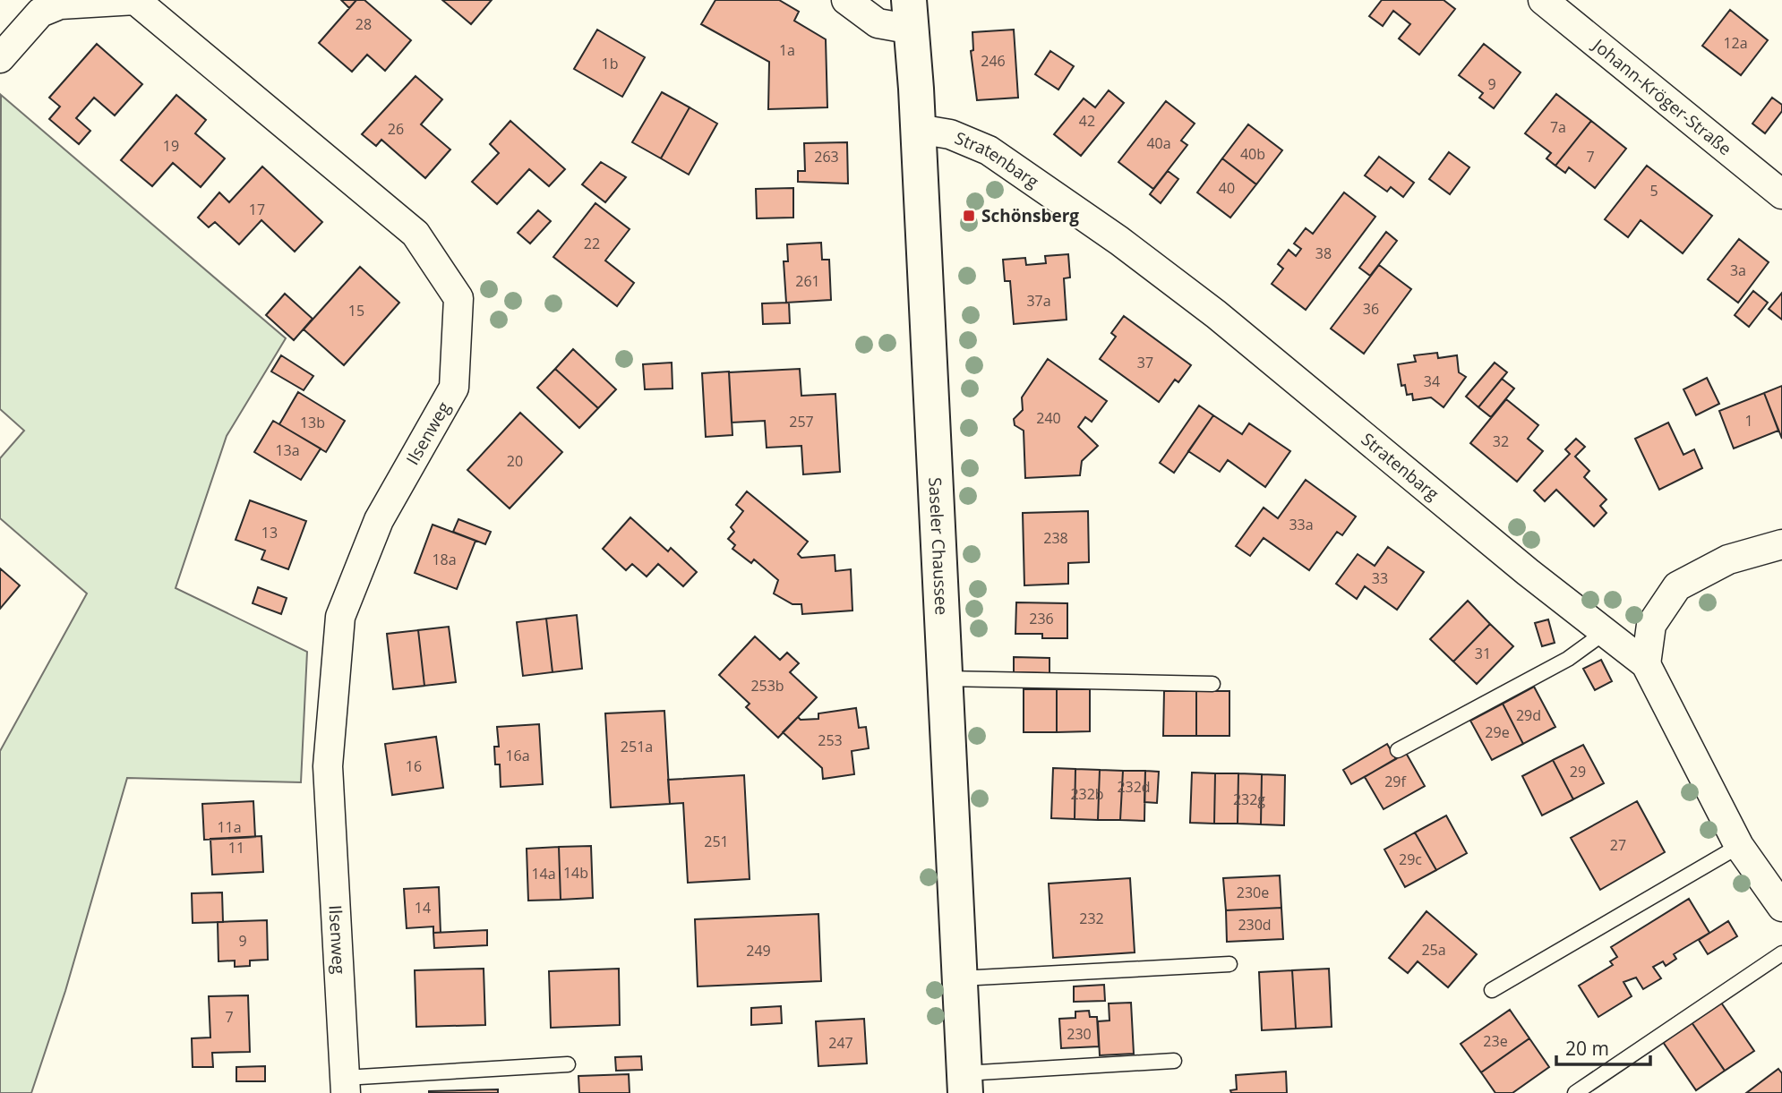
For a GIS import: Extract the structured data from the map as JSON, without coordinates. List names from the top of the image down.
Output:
{
  "streets": {
    "main road": ["Saseler Chaussee"],
    "street": ["Johann-Kröger-Straße", "Stratenbarg", "Ilsenweg"]
  },
  "crossings": [
    ["Stratenbarg", "Saseler Chaussee"]
  ],
  "places": {
    "transit": ["Schönsberg"]
  },
  "house_numbers": [
    "28",
    "12a",
    "1a",
    "246",
    "1b",
    "9",
    "42",
    "7a",
    "26",
    "40a",
    "19",
    "40b",
    "263",
    "7",
    "40",
    "5",
    "17",
    "22",
    "38",
    "3a",
    "261",
    "37a",
    "36",
    "15",
    "37",
    "34",
    "240",
    "1",
    "257",
    "13b",
    "32",
    "13a",
    "20",
    "33a",
    "13",
    "238",
    "18a",
    "33",
    "236",
    "31",
    "253b",
    "29d",
    "29e",
    "253",
    "251a",
    "16a",
    "16",
    "29",
    "29f",
    "232d",
    "232b",
    "232g",
    "11a",
    "251",
    "27",
    "11",
    "29c",
    "14b",
    "14a",
    "230e",
    "14",
    "232",
    "230d",
    "9",
    "25a",
    "249",
    "7",
    "230",
    "23e",
    "247"
  ],
  "scale_bar": "20 m"
}
